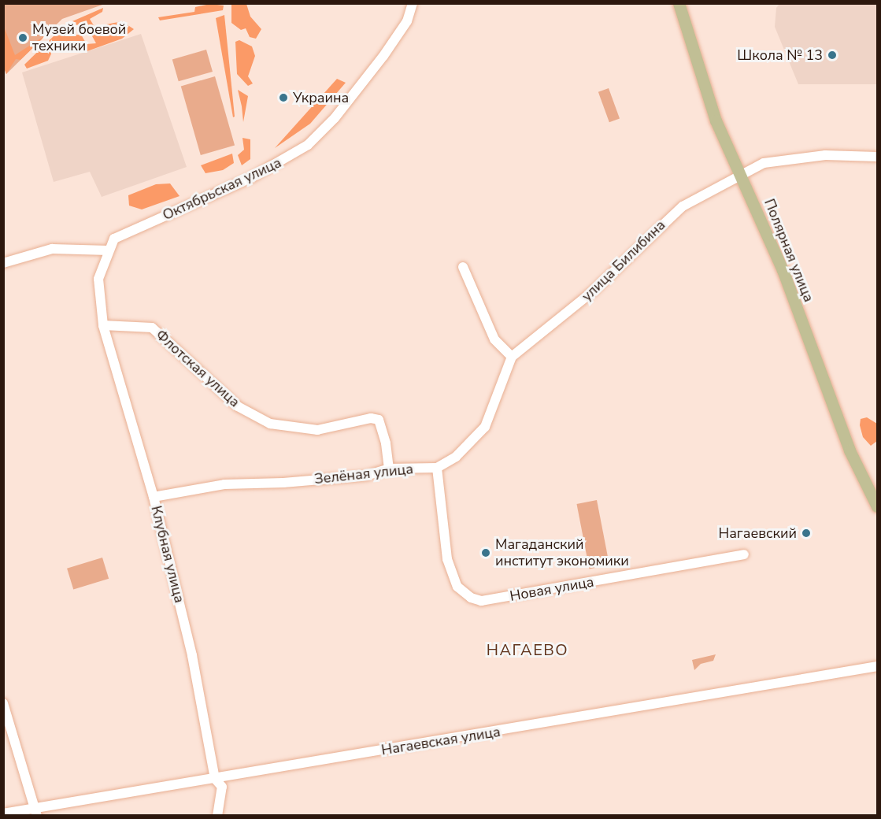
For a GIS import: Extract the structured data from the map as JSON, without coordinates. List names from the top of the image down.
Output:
{
  "streets": {
    "main road": ["Полярная улица"],
    "street": [
      "Октябрьская улица",
      "улица Билибина",
      "Флотская улица",
      "Зелёная улица",
      "Клубная улица",
      "Новая улица",
      "Нагаевская улица"
    ]
  },
  "crossings": [
    ["Октябрьская улица", "Клубная улица"],
    ["Полярная улица", "улица Билибина"],
    ["Флотская улица", "Зелёная улица"],
    ["Флотская улица", "Клубная улица"],
    ["Зелёная улица", "Клубная улица"],
    ["Зелёная улица", "Новая улица"],
    ["Клубная улица", "Нагаевская улица"]
  ],
  "districts": ["НАГАЕВО"],
  "places": [
    "Музей боевой техники",
    "Школа № 13",
    "Украина",
    "Нагаевский",
    "Магаданский институт экономики"
  ]
}
